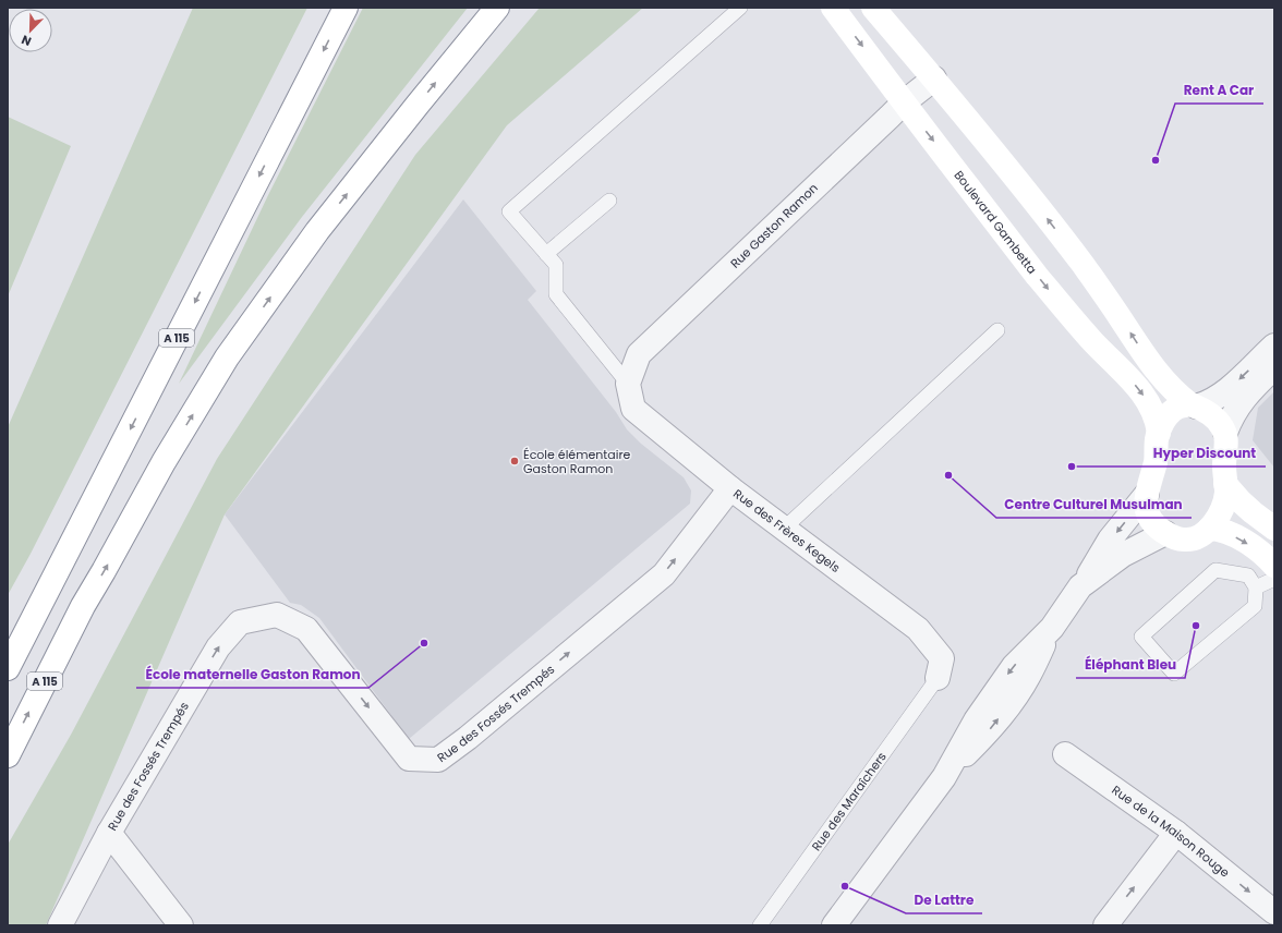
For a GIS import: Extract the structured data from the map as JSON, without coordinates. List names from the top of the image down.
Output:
{
  "streets": {
    "main road": ["Boulevard Gambetta", "A 115"],
    "street": [
      "Rue Gaston Ramon",
      "Rue des Frères Kegels",
      "Rue des Fossés Trempés",
      "Rue de la Maison Rouge"
    ],
    "lane": ["Rue des Maraîchers"]
  },
  "crossings": [
    ["Boulevard Gambetta", "Rue Gaston Ramon"],
    ["Rue Gaston Ramon", "Rue des Frères Kegels"],
    ["Rue des Frères Kegels", "Rue des Fossés Trempés"],
    ["Rue des Frères Kegels", "Rue des Maraîchers"]
  ],
  "one_way": ["Rue de la Maison Rouge"],
  "places": [
    "Rent A Car",
    "École élémentaire Gaston Ramon",
    "Hyper Discount",
    "Centre Culturel Musulman",
    "Éléphant Bleu",
    "École maternelle Gaston Ramon",
    "De Lattre"
  ],
  "north": "bottom left"
}
